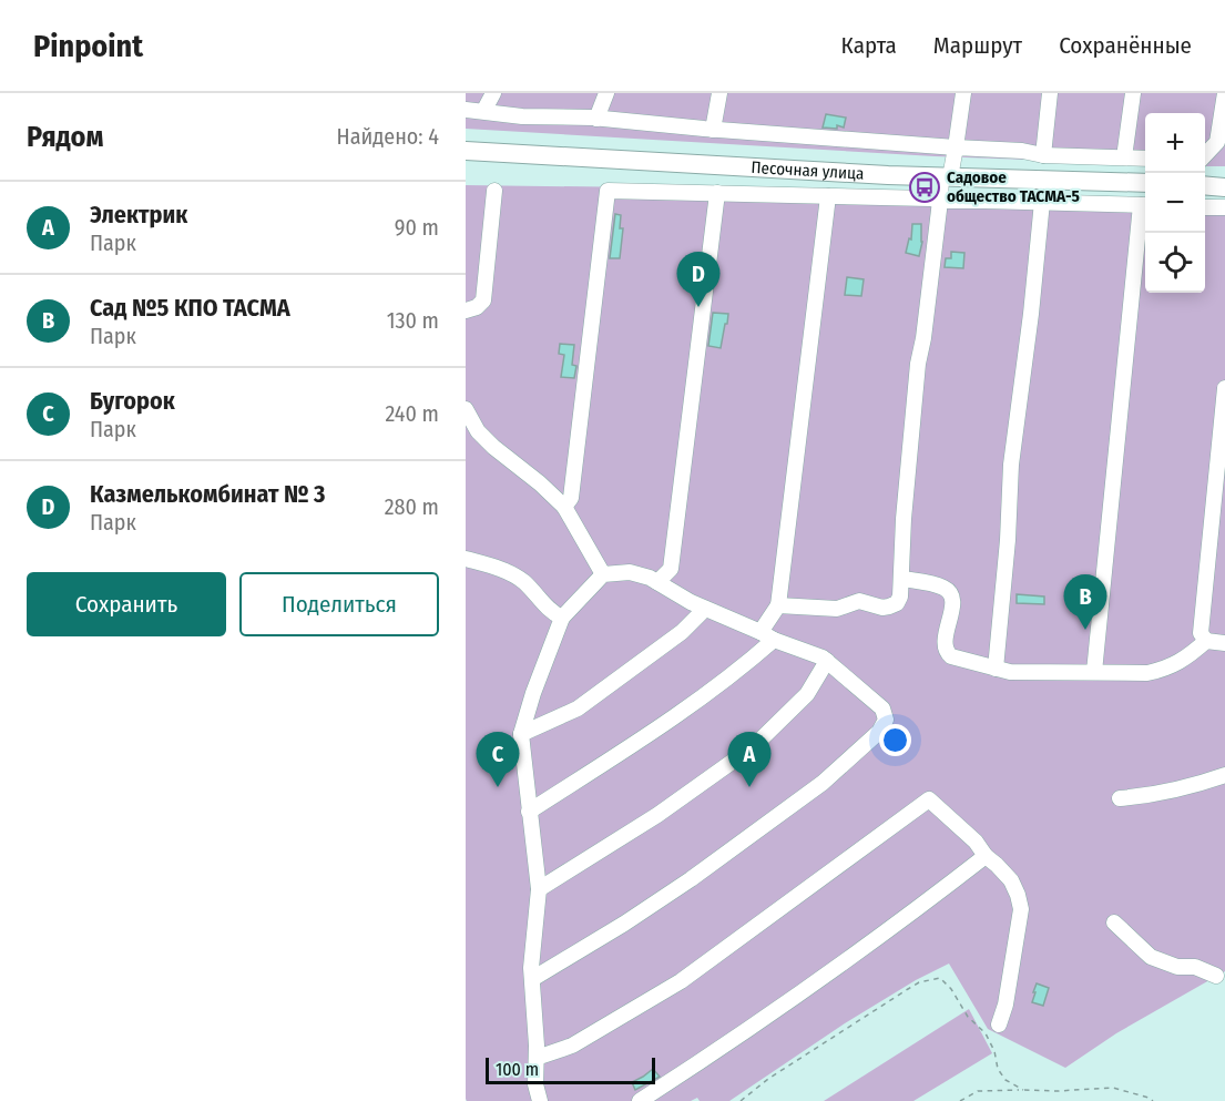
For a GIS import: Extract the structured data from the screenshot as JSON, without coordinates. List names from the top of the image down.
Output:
{
  "streets": {
    "main road": ["Песочная улица"]
  },
  "places": {
    "bus stop": ["Садовое общество ТАСМА-5"]
  },
  "scale_bar": "100 m",
  "page": {
    "header": "Pinpoint",
    "nav": ["Карта", "Маршрут", "Сохранённые"],
    "heading": ["Рядом", "Найдено: 4"],
    "map_buttons": ["+", "−"],
    "list": [
      {
        "mark": "A",
        "name": "Электрик",
        "note": "Парк",
        "value": "90 m"
      },
      {
        "mark": "B",
        "name": "Сад №5 КПО ТАСМА",
        "note": "Парк",
        "value": "130 m"
      },
      {
        "mark": "C",
        "name": "Бугорок",
        "note": "Парк",
        "value": "240 m"
      },
      {
        "mark": "D",
        "name": "Казмелькомбинат № 3",
        "note": "Парк",
        "value": "280 m"
      }
    ],
    "pins": [
      "D",
      "B",
      "A",
      "C"
    ],
    "buttons": ["Сохранить", "Поделиться"],
    "scale": "100 m"
  }
}
